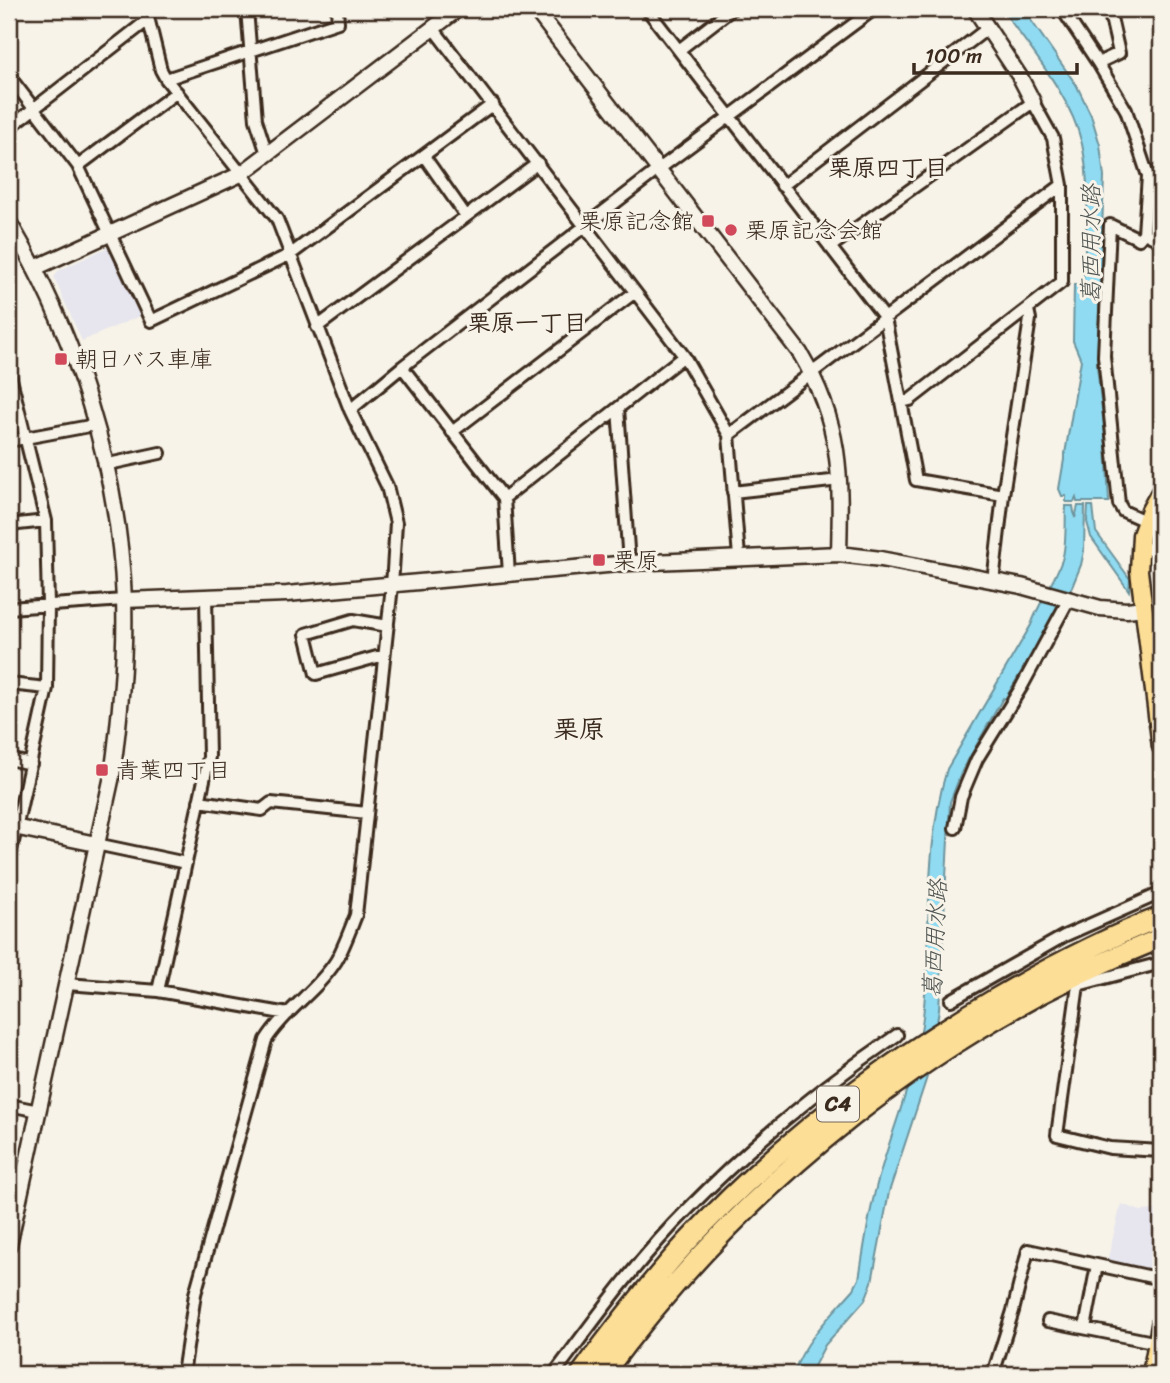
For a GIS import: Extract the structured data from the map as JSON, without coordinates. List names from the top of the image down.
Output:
{
  "streets": {
    "highway": ["C4"]
  },
  "districts": ["栗原四丁目", "栗原一丁目", "栗原"],
  "water": ["葛西用水路"],
  "places": {
    "transit": [
      "栗原記念館",
      "朝日バス車庫",
      "栗原",
      "青葉四丁目"
    ],
    "other": ["栗原記念会館"]
  },
  "scale_bar": "100 m"
}
